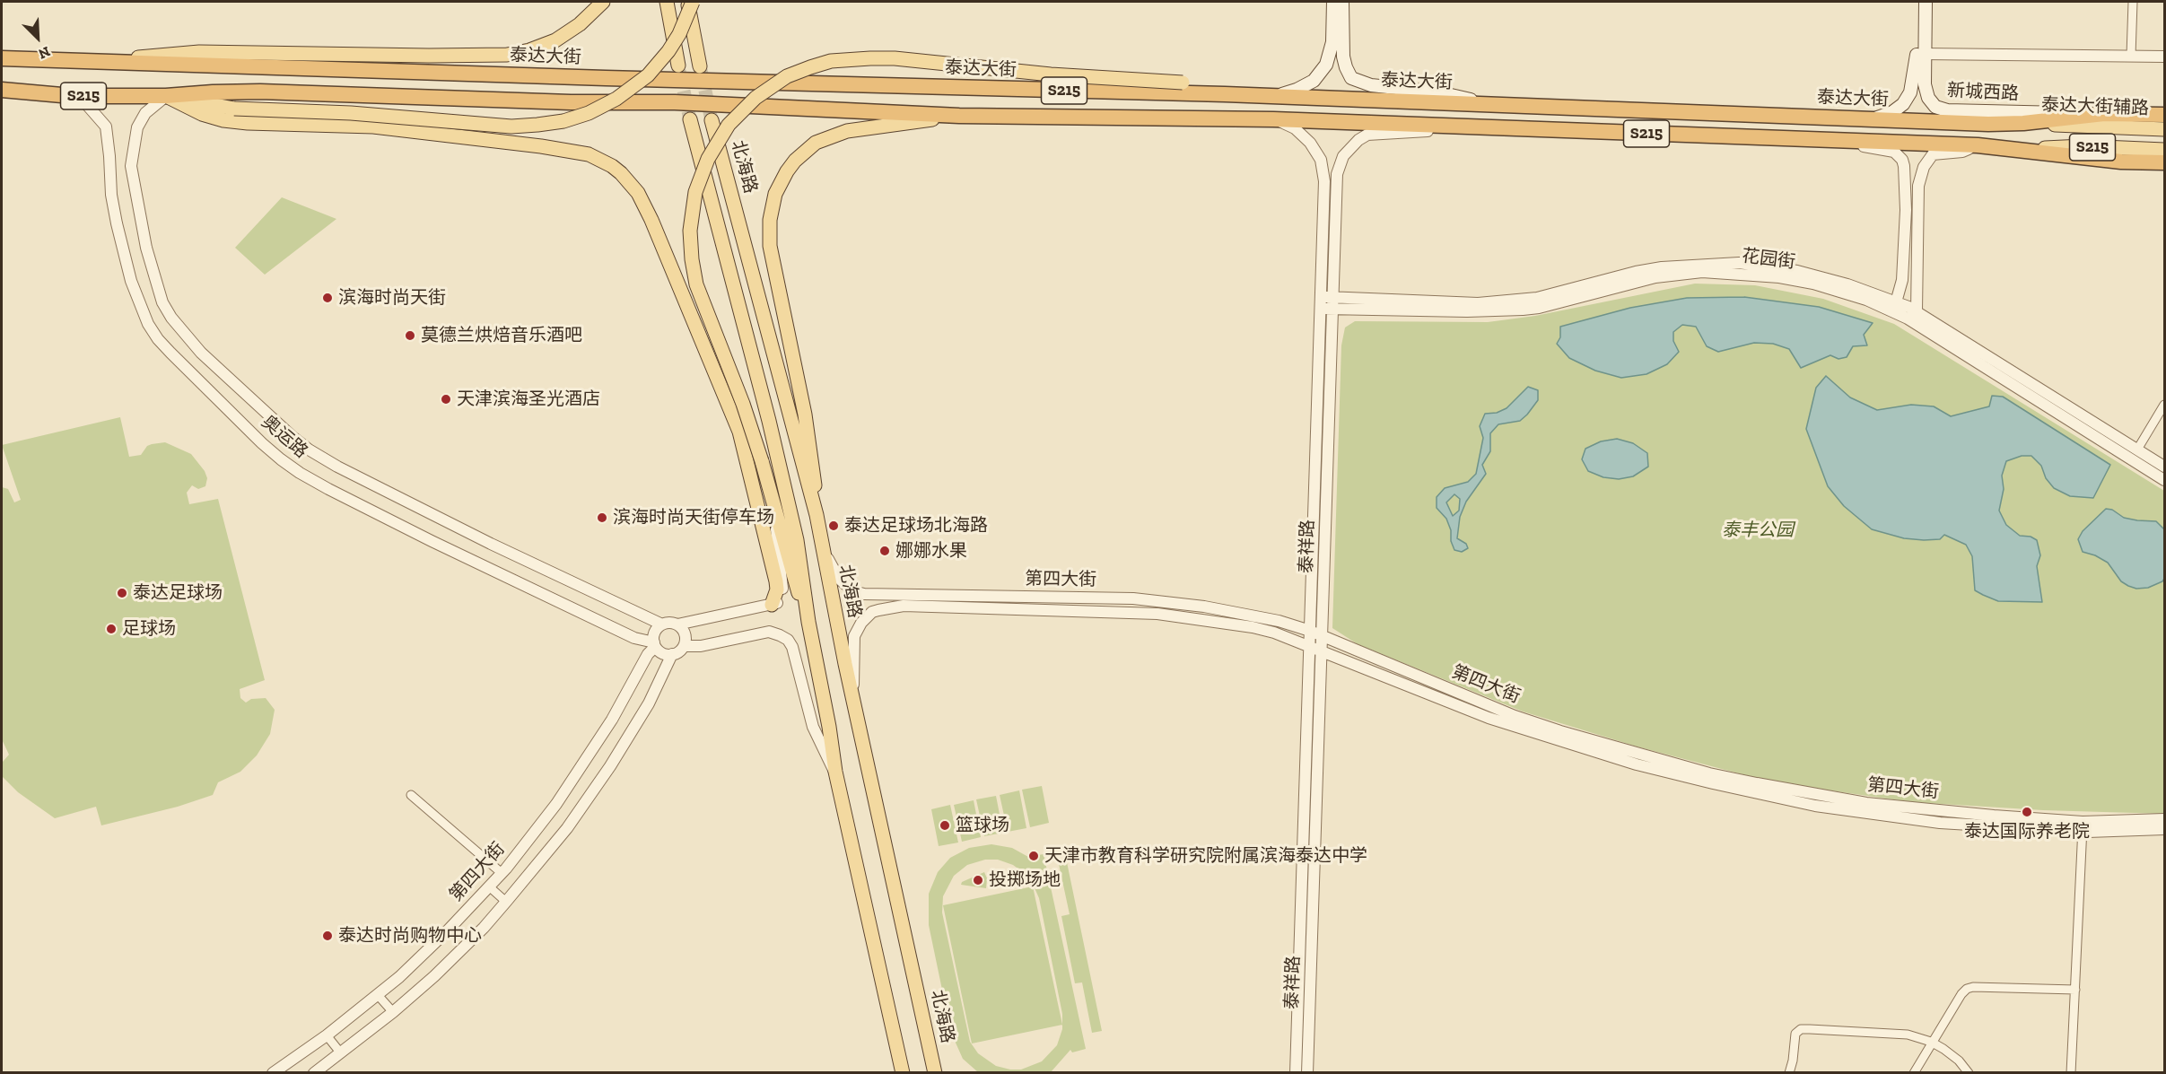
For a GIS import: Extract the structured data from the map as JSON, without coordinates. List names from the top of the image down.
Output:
{
  "streets": {
    "highway": ["泰达大街", "S215"],
    "main road": ["新城西路", "泰达大街辅路", "北海路"],
    "street": [
      "花园街",
      "奥运路",
      "泰祥路",
      "第四大街"
    ]
  },
  "crossings": [
    ["泰达大街", "新城西路"],
    ["泰达大街", "泰达大街辅路"],
    ["S215", "奥运路"],
    ["S215", "泰祥路"],
    ["北海路", "第四大街"],
    ["花园街", "泰祥路"],
    ["奥运路", "第四大街"],
    ["泰祥路", "第四大街"]
  ],
  "parks": ["泰丰公园"],
  "places": [
    "滨海时尚天街",
    "莫德兰烘焙音乐酒吧",
    "天津滨海圣光酒店",
    "滨海时尚天街停车场",
    "泰达足球场北海路",
    "娜娜水果",
    "泰达足球场",
    "足球场",
    "泰达国际养老院",
    "篮球场",
    "天津市教育科学研究院附属滨海泰达中学",
    "投掷场地",
    "泰达时尚购物中心"
  ],
  "north": "bottom right"
}
